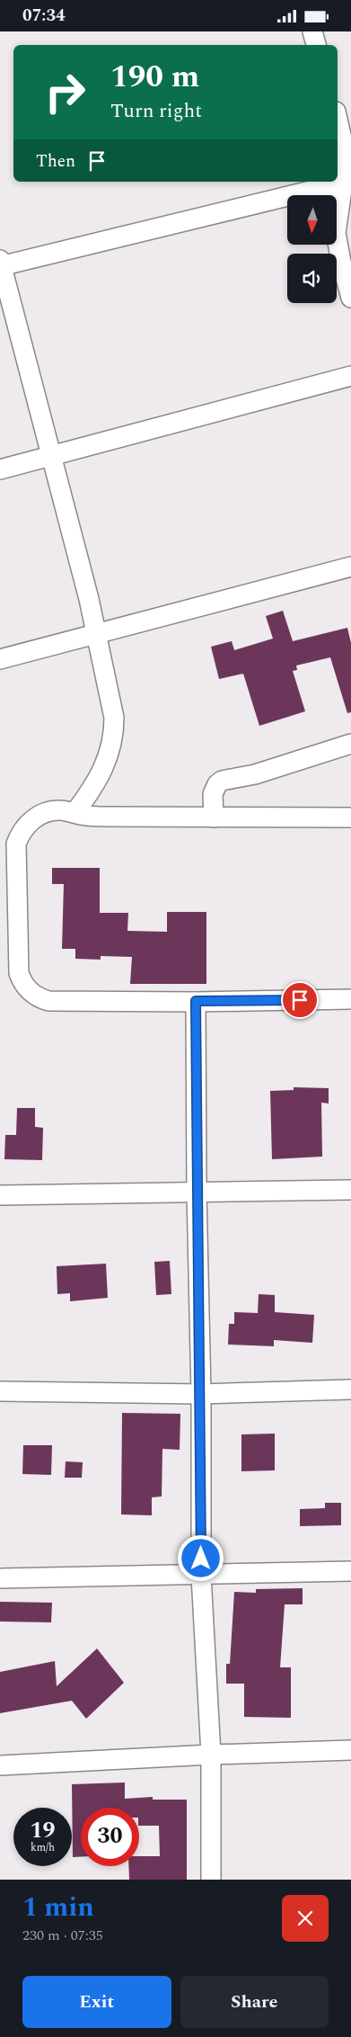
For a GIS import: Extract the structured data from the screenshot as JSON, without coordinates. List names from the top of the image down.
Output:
{
  "north": "bottom",
  "page": {
    "status": "07:34",
    "turn": ["190 m", "Turn right"],
    "then": "Then",
    "speed": "19 km/h",
    "limit": "30",
    "heading": ["1 min", "230 m · 07:35"],
    "buttons": ["Exit", "Share"]
  }
}
